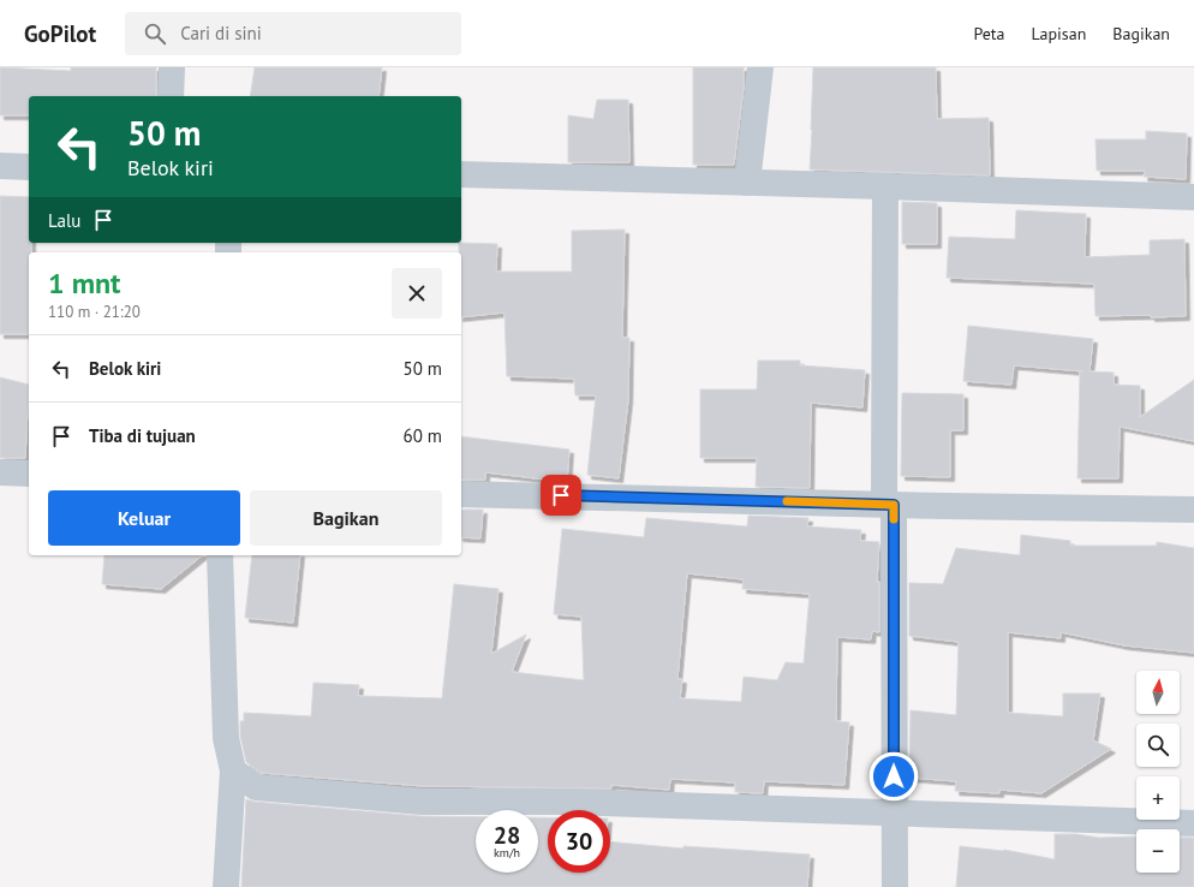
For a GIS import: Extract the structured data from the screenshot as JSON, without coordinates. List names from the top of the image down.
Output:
{
  "north": "top",
  "page": {
    "header": "GoPilot",
    "search": "Cari di sini",
    "nav": ["Peta", "Lapisan", "Bagikan"],
    "turn": ["50 m", "Belok kiri"],
    "then": "Lalu",
    "heading": ["1 mnt", "110 m · 21:20"],
    "list": [
      {
        "name": "Belok kiri",
        "value": "50 m"
      },
      {
        "name": "Tiba di tujuan",
        "value": "60 m"
      }
    ],
    "buttons": ["Keluar", "Bagikan"],
    "map_buttons": ["+", "−"],
    "speed": "28 km/h",
    "limit": "30"
  }
}
